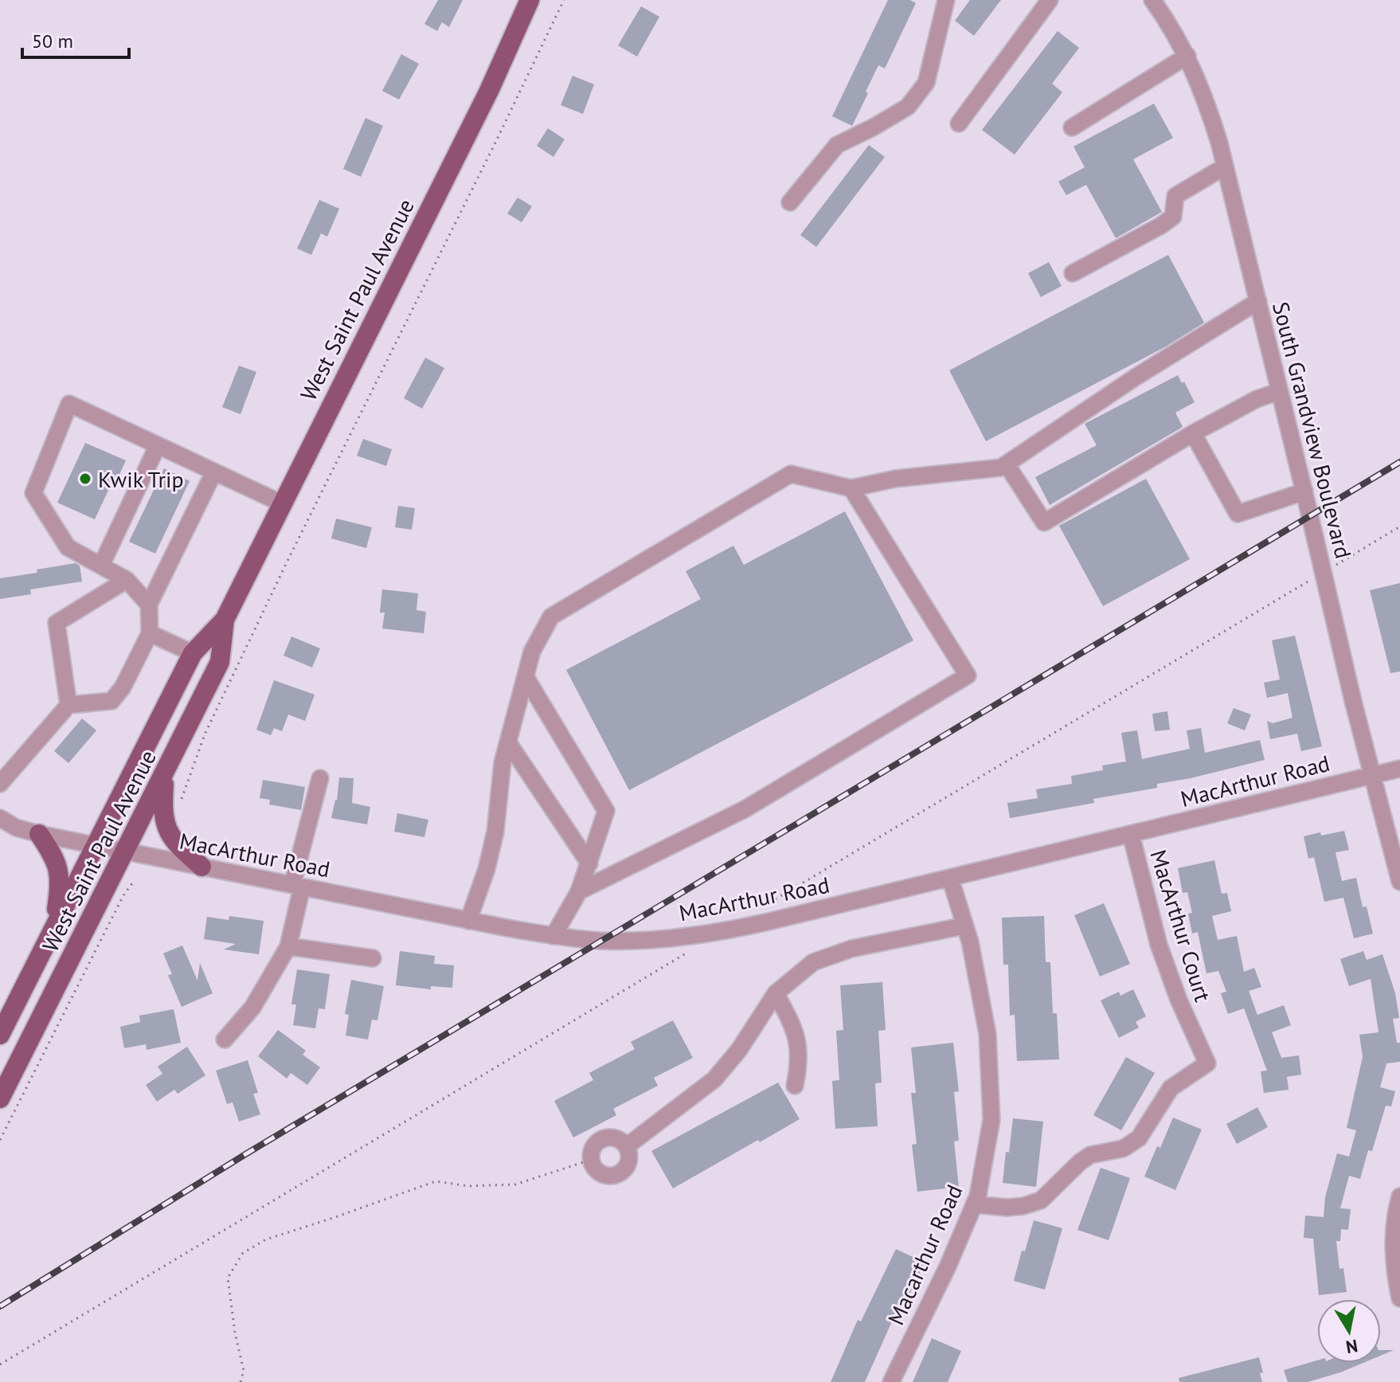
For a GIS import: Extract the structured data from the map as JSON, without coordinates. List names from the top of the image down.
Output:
{
  "streets": {
    "main road": ["West Saint Paul Avenue"],
    "street": [
      "South Grandview Boulevard",
      "MacArthur Road",
      "MacArthur Court",
      "Macarthur Road"
    ]
  },
  "crossings": [
    ["West Saint Paul Avenue", "MacArthur Road"],
    ["South Grandview Boulevard", "MacArthur Road"],
    ["MacArthur Road", "MacArthur Court"],
    ["MacArthur Road", "Macarthur Road"],
    ["MacArthur Court", "Macarthur Road"]
  ],
  "places": ["Kwik Trip"],
  "scale_bar": "50 m",
  "north": "bottom"
}
